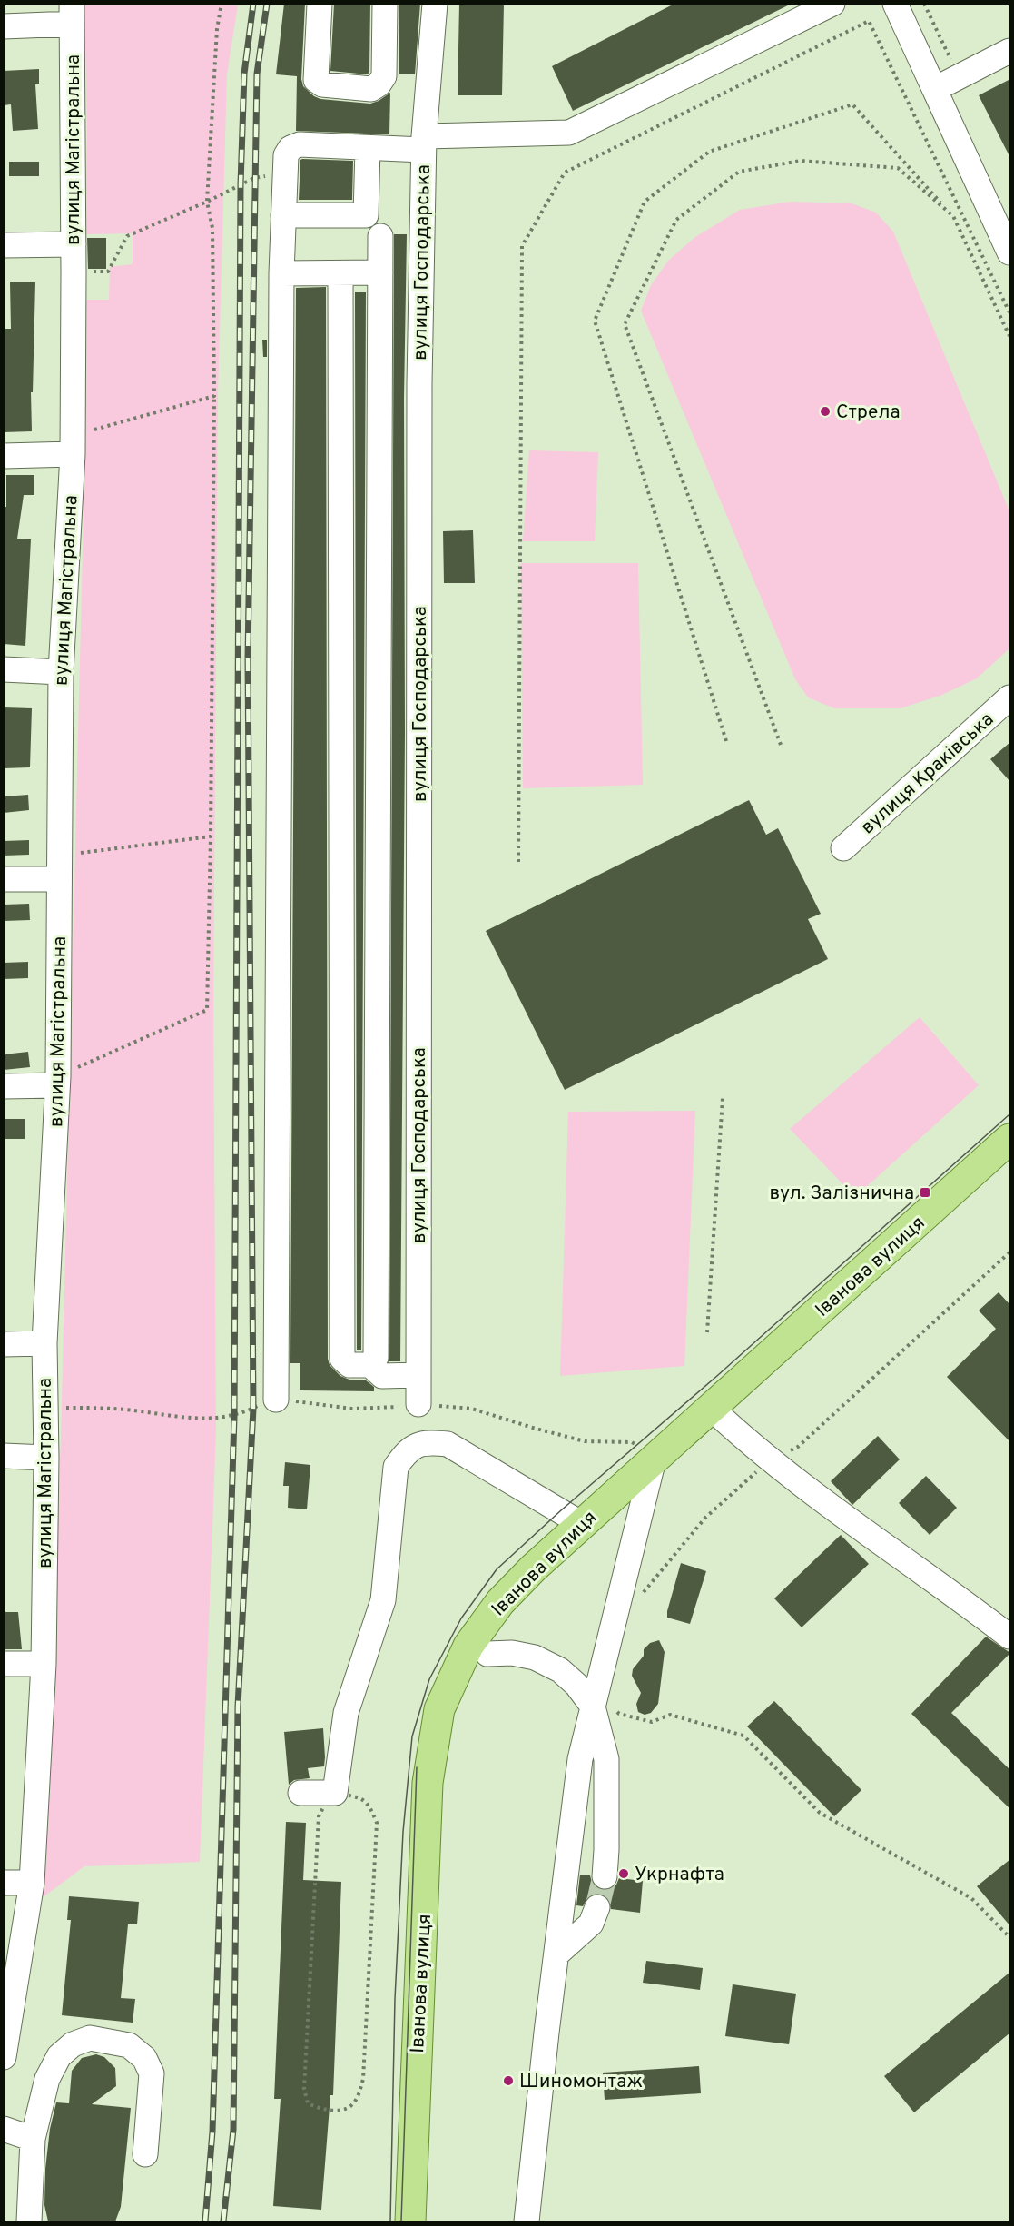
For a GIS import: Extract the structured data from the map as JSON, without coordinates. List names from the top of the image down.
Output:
{
  "streets": {
    "main road": ["Іванова вулиця"],
    "street": ["вулиця Магістральна", "вулиця Господарська", "вулиця Краківська"]
  },
  "places": {
    "other": ["Стрела", "Укрнафта", "Шиномонтаж"],
    "transit": ["вул. Залізнична"]
  }
}
